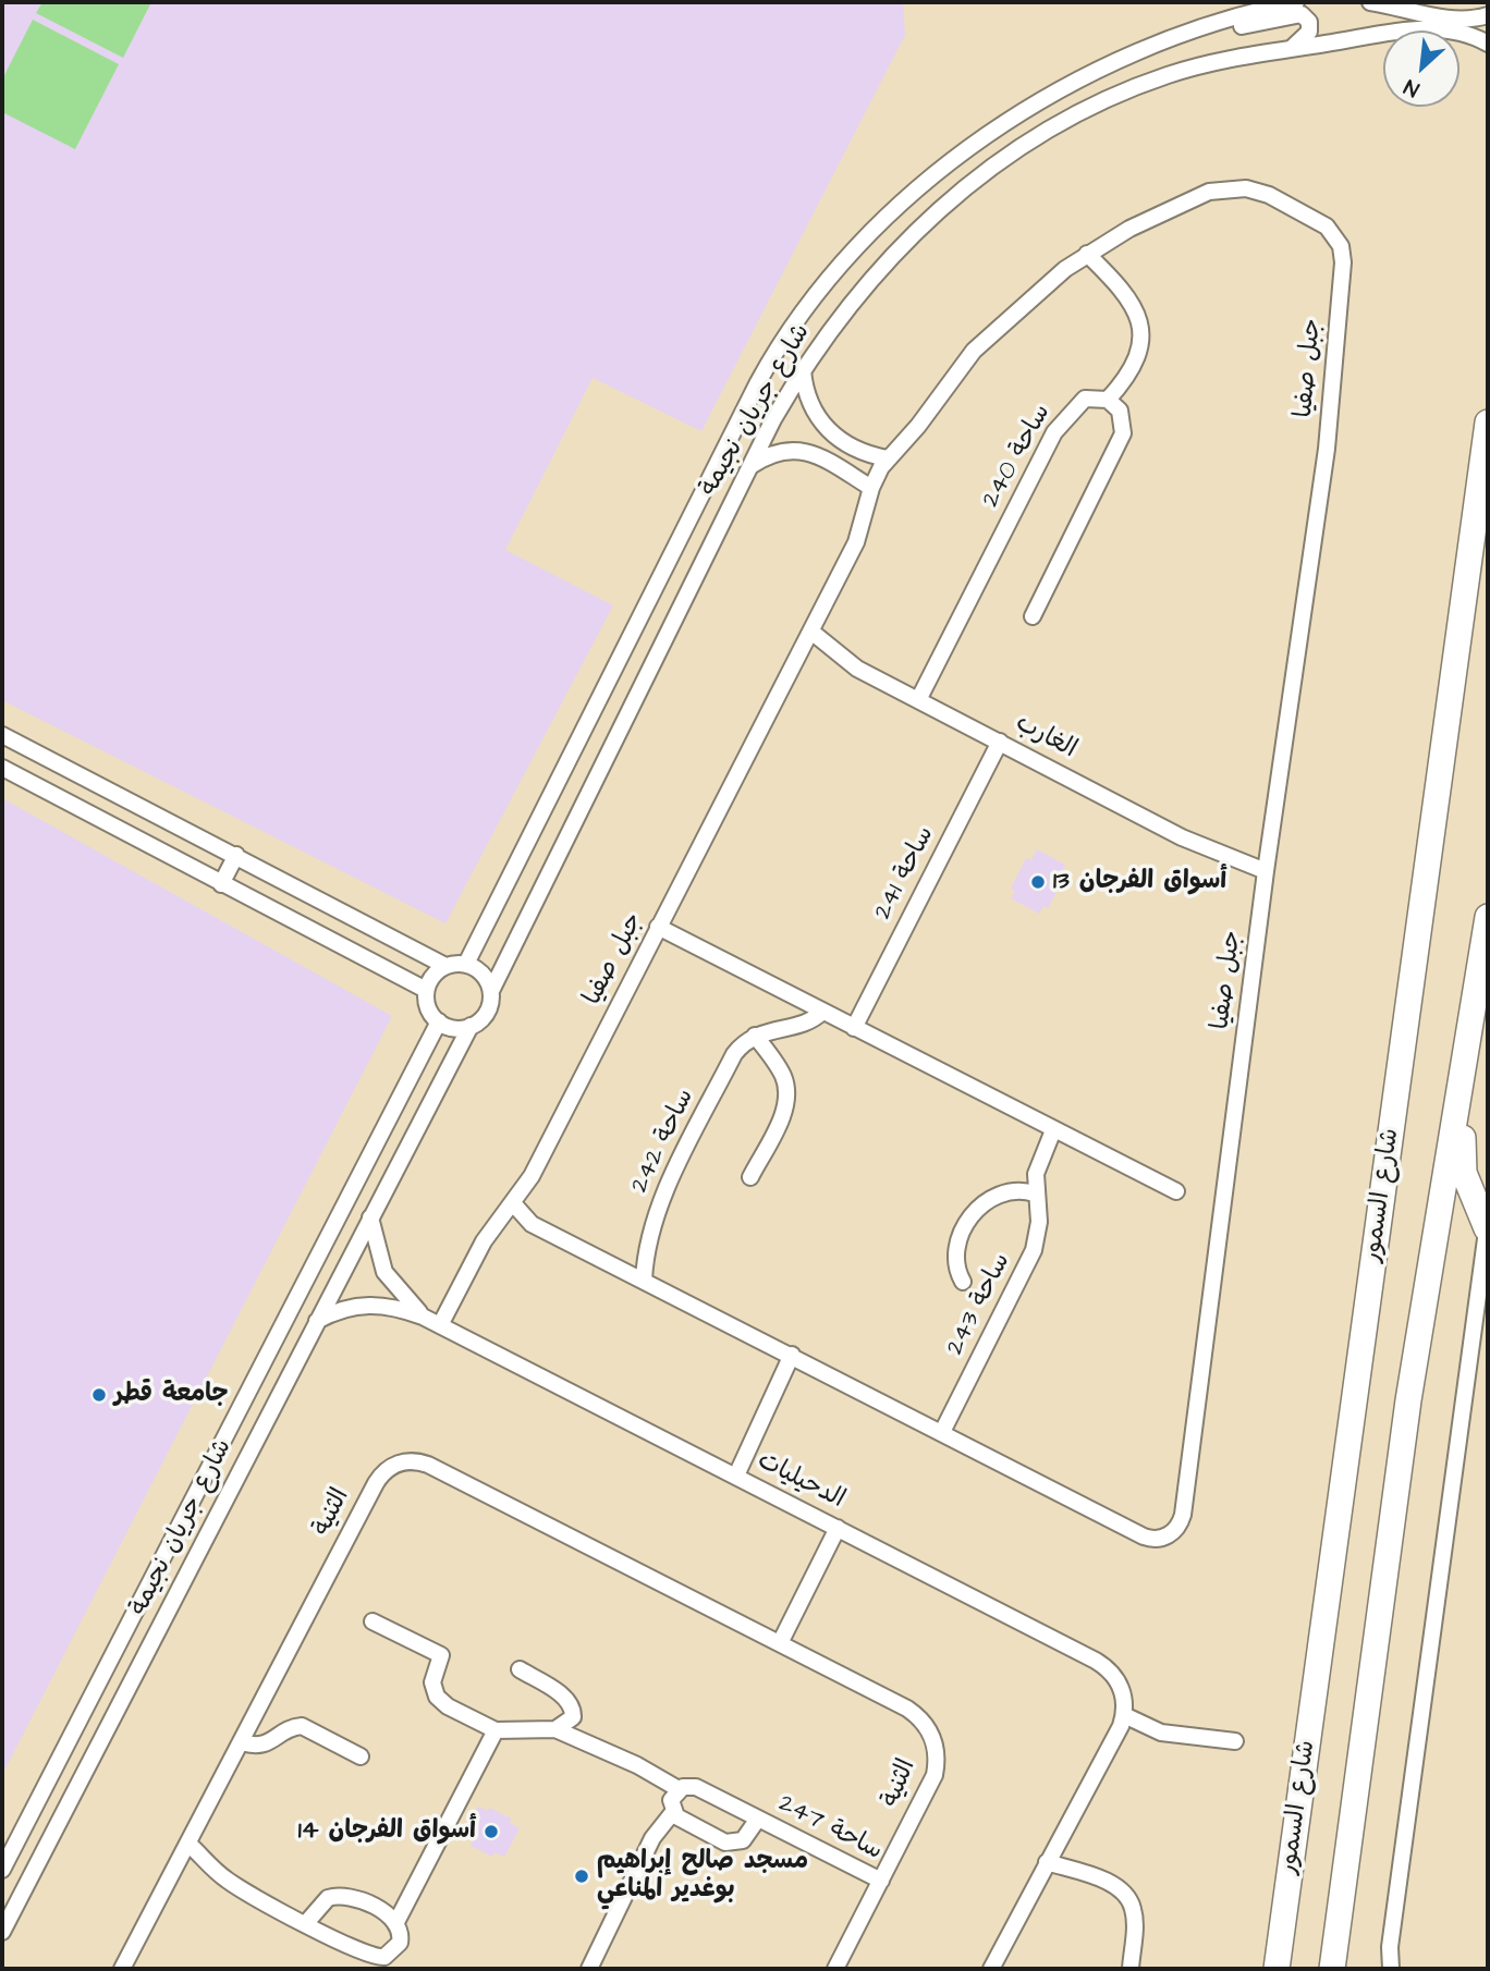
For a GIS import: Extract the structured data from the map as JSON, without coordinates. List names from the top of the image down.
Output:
{
  "streets": {
    "main road": ["شارع السمور"],
    "street": [
      "جبل صفيا",
      "شارع جريان نجيمة",
      "ساحة 240",
      "الغارب",
      "ساحة 241",
      "ساحة 242",
      "ساحة 243",
      "الدحيليات",
      "الثنية",
      "ساحة 247"
    ]
  },
  "crossings": [
    ["جبل صفيا", "الغارب"],
    ["جبل صفيا", "ساحة 242"],
    ["جبل صفيا", "ساحة 243"],
    ["جبل صفيا", "الدحيليات"],
    ["شارع جريان نجيمة", "الدحيليات"],
    ["ساحة 240", "الغارب"],
    ["الغارب", "ساحة 241"],
    ["الثنية", "ساحة 247"]
  ],
  "places": [
    "أسواق الفرجان 13",
    "جامعة قطر",
    "أسواق الفرجان 14",
    "مسجد صالح إبراهيم بوغدير المناعي"
  ],
  "north": "bottom left"
}
